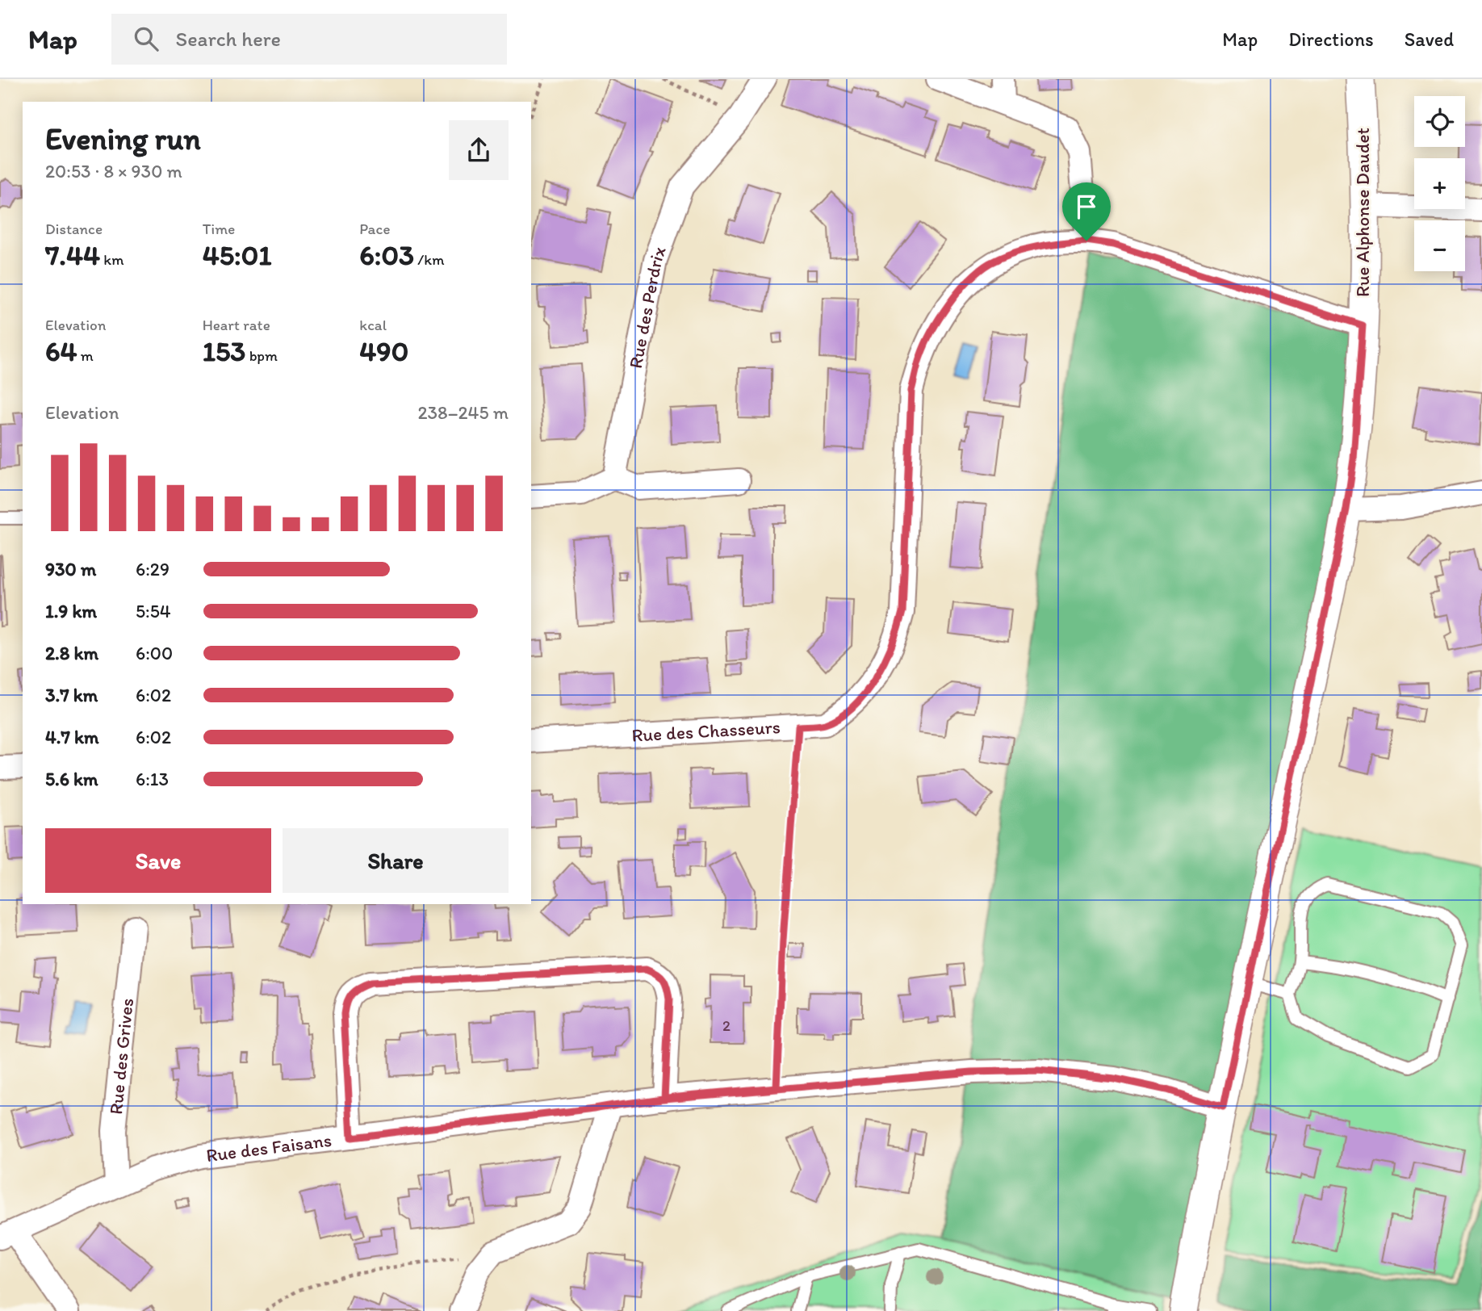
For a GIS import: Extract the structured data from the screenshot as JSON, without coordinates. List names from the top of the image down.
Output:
{
  "streets": {
    "street": [
      "Rue Alphonse Daudet",
      "Rue des Perdrix",
      "Rue des Chasseurs",
      "Rue des Grives",
      "Rue des Faisans"
    ]
  },
  "crossings": [
    ["Rue Alphonse Daudet", "Rue des Chasseurs"],
    ["Rue Alphonse Daudet", "Rue des Faisans"],
    ["Rue des Grives", "Rue des Faisans"]
  ],
  "house_numbers": ["2"],
  "page": {
    "header": "Map",
    "search": "Search here",
    "nav": ["Map", "Directions", "Saved"],
    "map_buttons": ["+", "−"],
    "heading": ["Evening run", "20:53 · 8 × 930 m"],
    "stats": [
      ["Distance", "7.44 km"],
      ["Time", "45:01"],
      ["Pace", "6:03 /km"],
      ["Elevation", "64 m"],
      ["Heart rate", "153 bpm"],
      ["kcal", "490"]
    ],
    "chart": ["Elevation", "238–245 m"],
    "list": [
      {
        "name": "930 m",
        "note": "6:29"
      },
      {
        "name": "1.9 km",
        "note": "5:54"
      },
      {
        "name": "2.8 km",
        "note": "6:00"
      },
      {
        "name": "3.7 km",
        "note": "6:02"
      },
      {
        "name": "4.7 km",
        "note": "6:02"
      },
      {
        "name": "5.6 km",
        "note": "6:13"
      }
    ],
    "buttons": ["Save", "Share"]
  }
}
